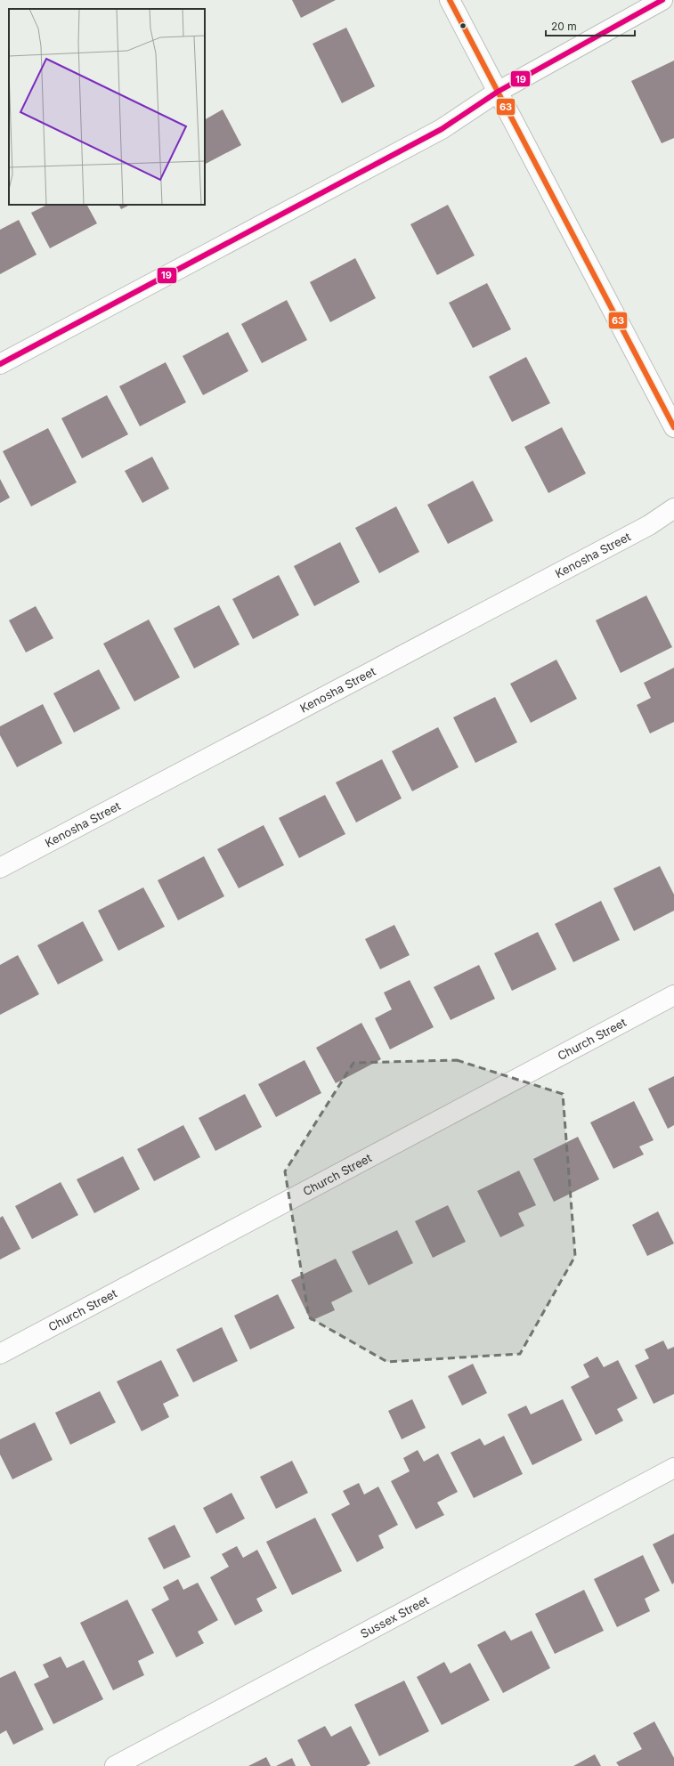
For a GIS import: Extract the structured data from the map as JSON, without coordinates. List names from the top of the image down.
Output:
{
  "streets": {
    "street": ["Kenosha Street", "Church Street", "Sussex Street"]
  },
  "lines": ["transit line 63", "transit line 19"],
  "scale_bar": "20 m"
}
